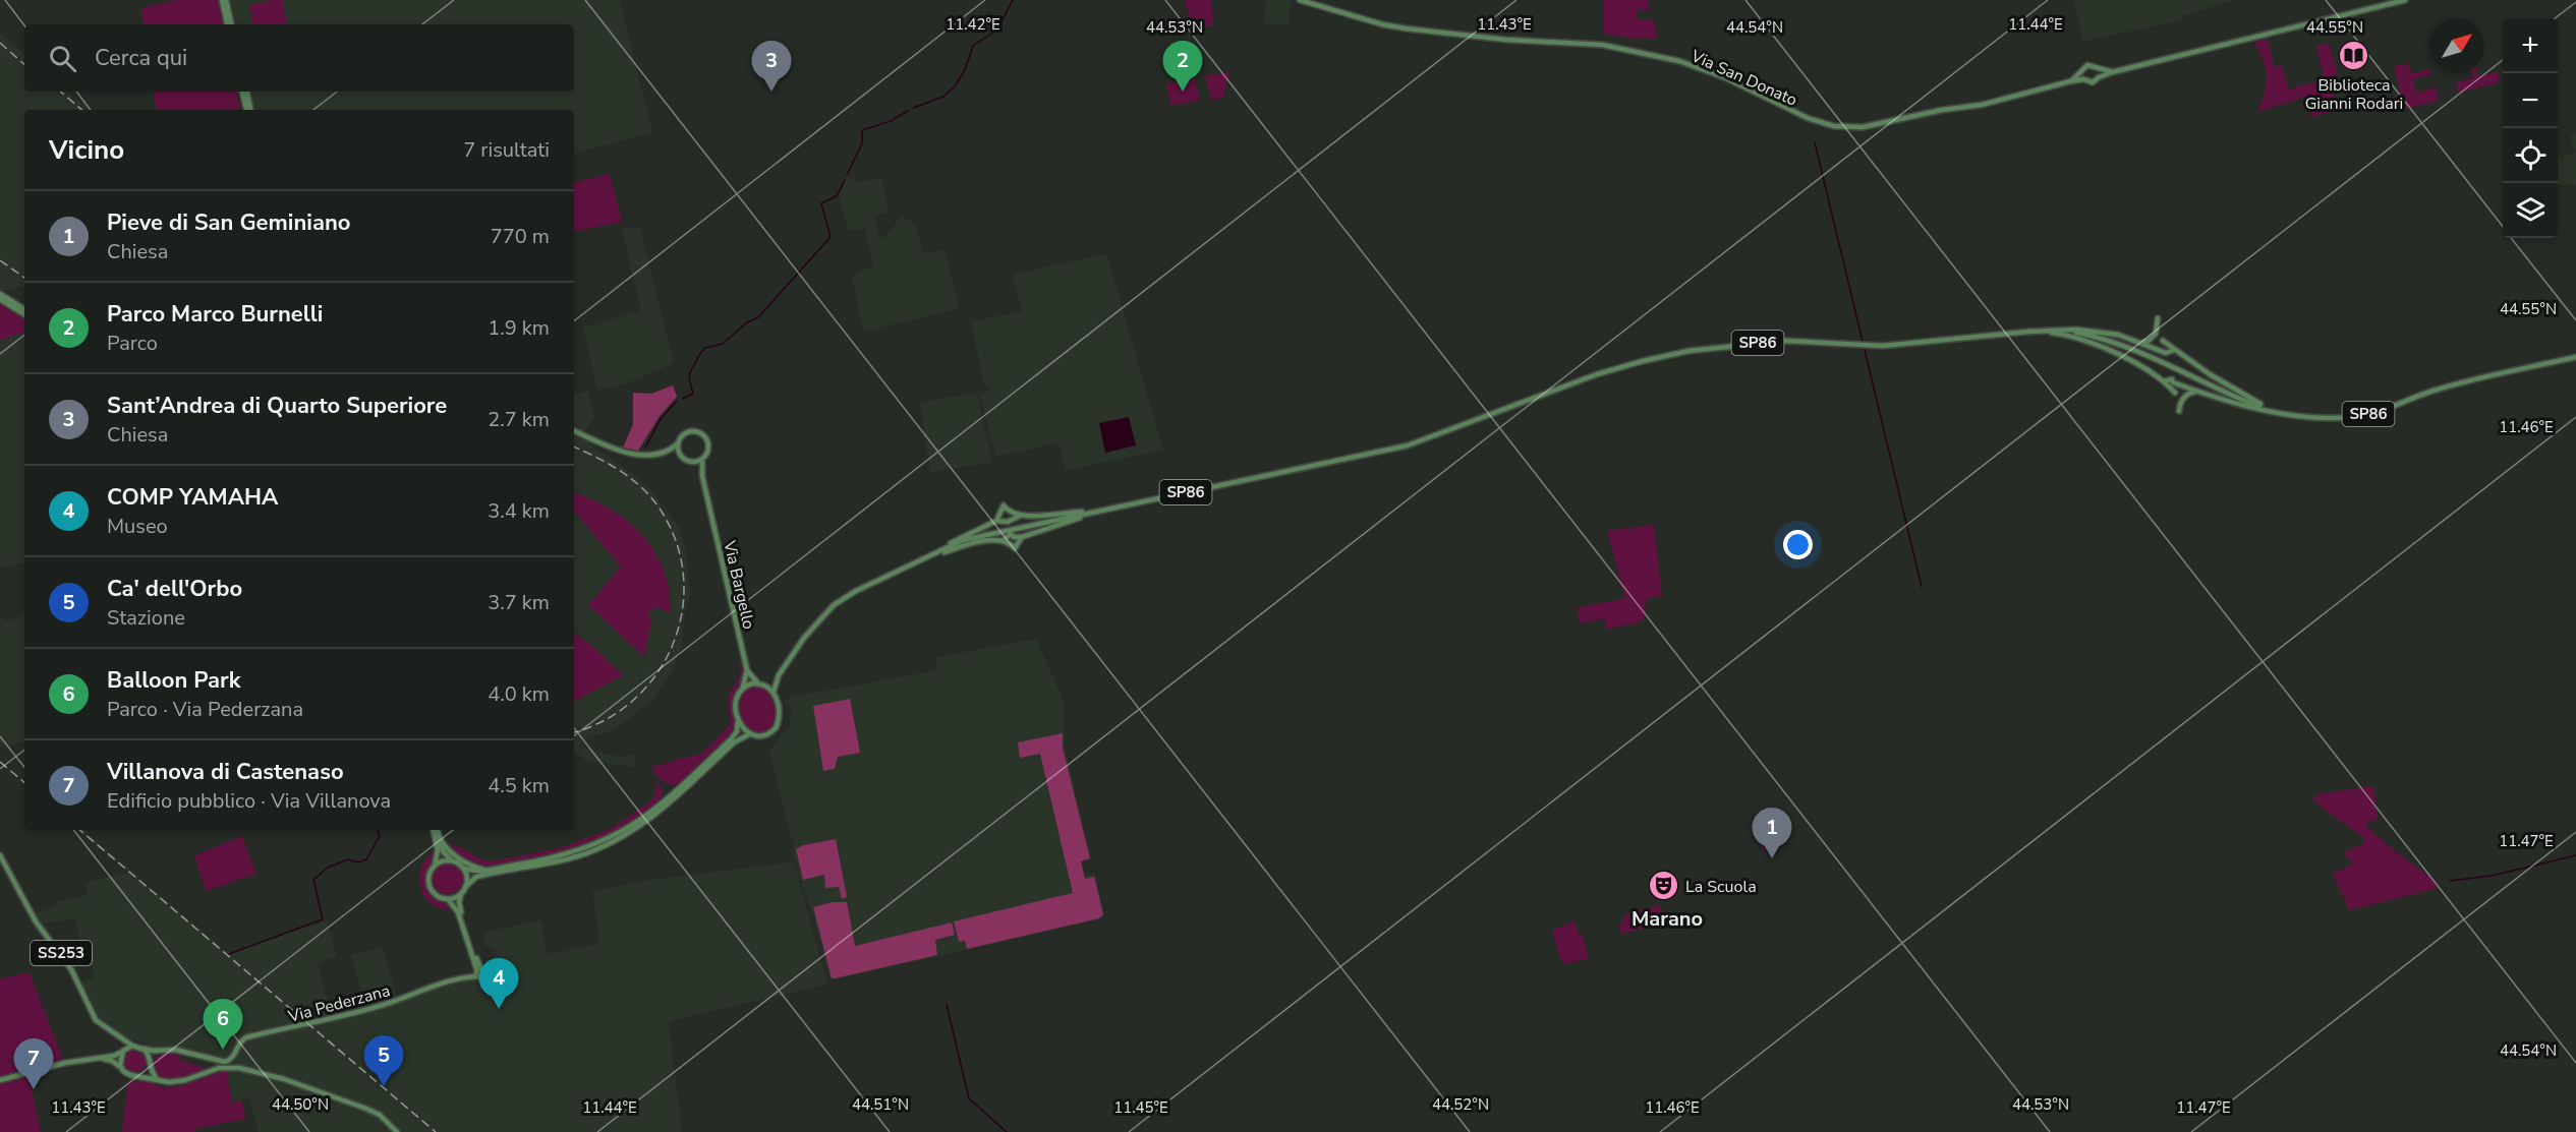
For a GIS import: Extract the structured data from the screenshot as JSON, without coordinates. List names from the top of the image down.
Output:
{
  "streets": {
    "main road": [
      "Via San Donato",
      "SP86",
      "Via Bargello",
      "SS253",
      "Via Pederzana"
    ]
  },
  "crossings": [
    ["SP86", "Via Bargello"]
  ],
  "districts": ["Marano"],
  "places": {
    "library": ["Biblioteca Gianni Rodari"],
    "theatre": ["La Scuola"]
  },
  "north": "top right",
  "page": {
    "map_buttons": ["+", "−"],
    "search": "Cerca qui",
    "pins": [
      "2",
      "3",
      "1",
      "4",
      "6",
      "5",
      "7"
    ],
    "heading": ["Vicino", "7 risultati"],
    "list": [
      {
        "mark": "1",
        "name": "Pieve di San Geminiano",
        "note": "Chiesa",
        "value": "770 m"
      },
      {
        "mark": "2",
        "name": "Parco Marco Burnelli",
        "note": "Parco",
        "value": "1.9 km"
      },
      {
        "mark": "3",
        "name": "Sant’Andrea di Quarto Superiore",
        "note": "Chiesa",
        "value": "2.7 km"
      },
      {
        "mark": "4",
        "name": "COMP YAMAHA",
        "note": "Museo",
        "value": "3.4 km"
      },
      {
        "mark": "5",
        "name": "Ca' dell'Orbo",
        "note": "Stazione",
        "value": "3.7 km"
      },
      {
        "mark": "6",
        "name": "Balloon Park",
        "note": "Parco · Via Pederzana",
        "value": "4.0 km"
      },
      {
        "mark": "7",
        "name": "Villanova di Castenaso",
        "note": "Edificio pubblico · Via Villanova",
        "value": "4.5 km"
      }
    ]
  },
  "coordinates": [
    "11.42°E",
    "11.43°E",
    "11.44°E",
    "44.54°N",
    "44.53°N",
    "44.55°N",
    "11.46°E",
    "11.47°E",
    "44.50°N",
    "44.51°N",
    "44.52°N",
    "11.45°E"
  ]
}
